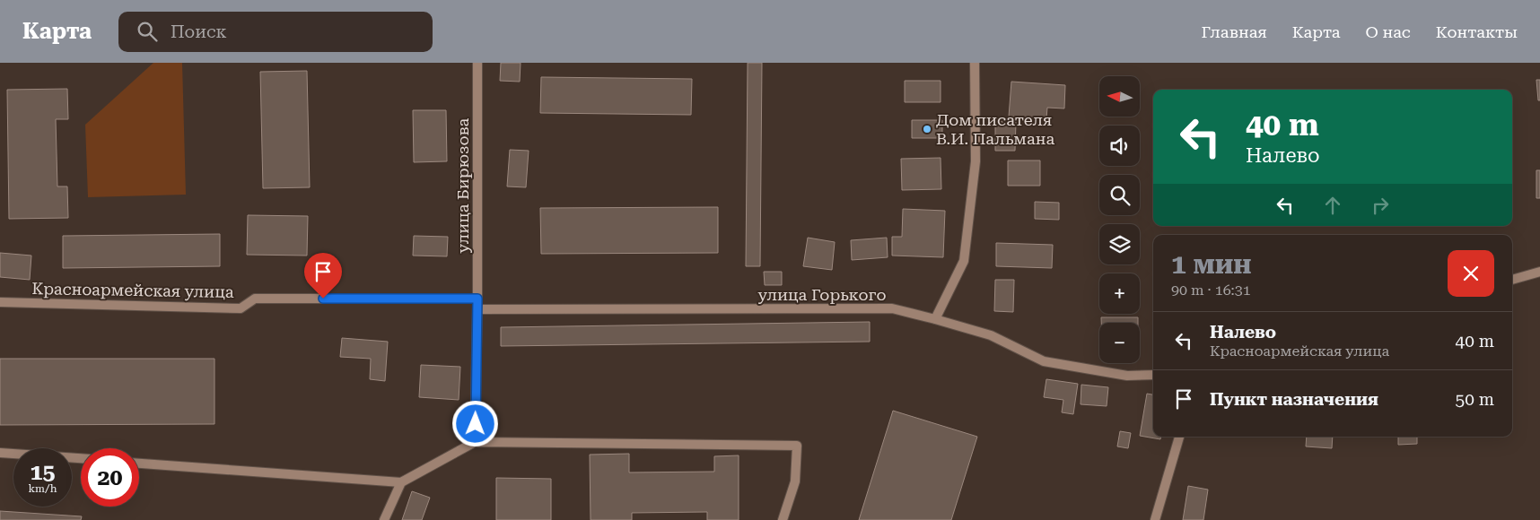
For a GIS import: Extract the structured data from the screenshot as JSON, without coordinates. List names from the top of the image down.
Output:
{
  "streets": {
    "street": ["улица Бирюзова", "Красноармейская улица", "улица Горького"]
  },
  "crossings": [
    ["улица Бирюзова", "Красноармейская улица"],
    ["улица Бирюзова", "улица Горького"]
  ],
  "places": ["Дом писателя В.И. Пальмана"],
  "north": "left",
  "page": {
    "header": "Карта",
    "search": "Поиск",
    "nav": [
      "Главная",
      "Карта",
      "О нас",
      "Контакты"
    ],
    "map_buttons": ["+", "−"],
    "turn": ["40 m", "Налево"],
    "heading": ["1 мин", "90 m · 16:31"],
    "list": [
      {
        "name": "Налево",
        "note": "Красноармейская улица",
        "value": "40 m"
      },
      {
        "name": "Пункт назначения",
        "value": "50 m"
      }
    ],
    "speed": "15 km/h",
    "limit": "20"
  }
}
